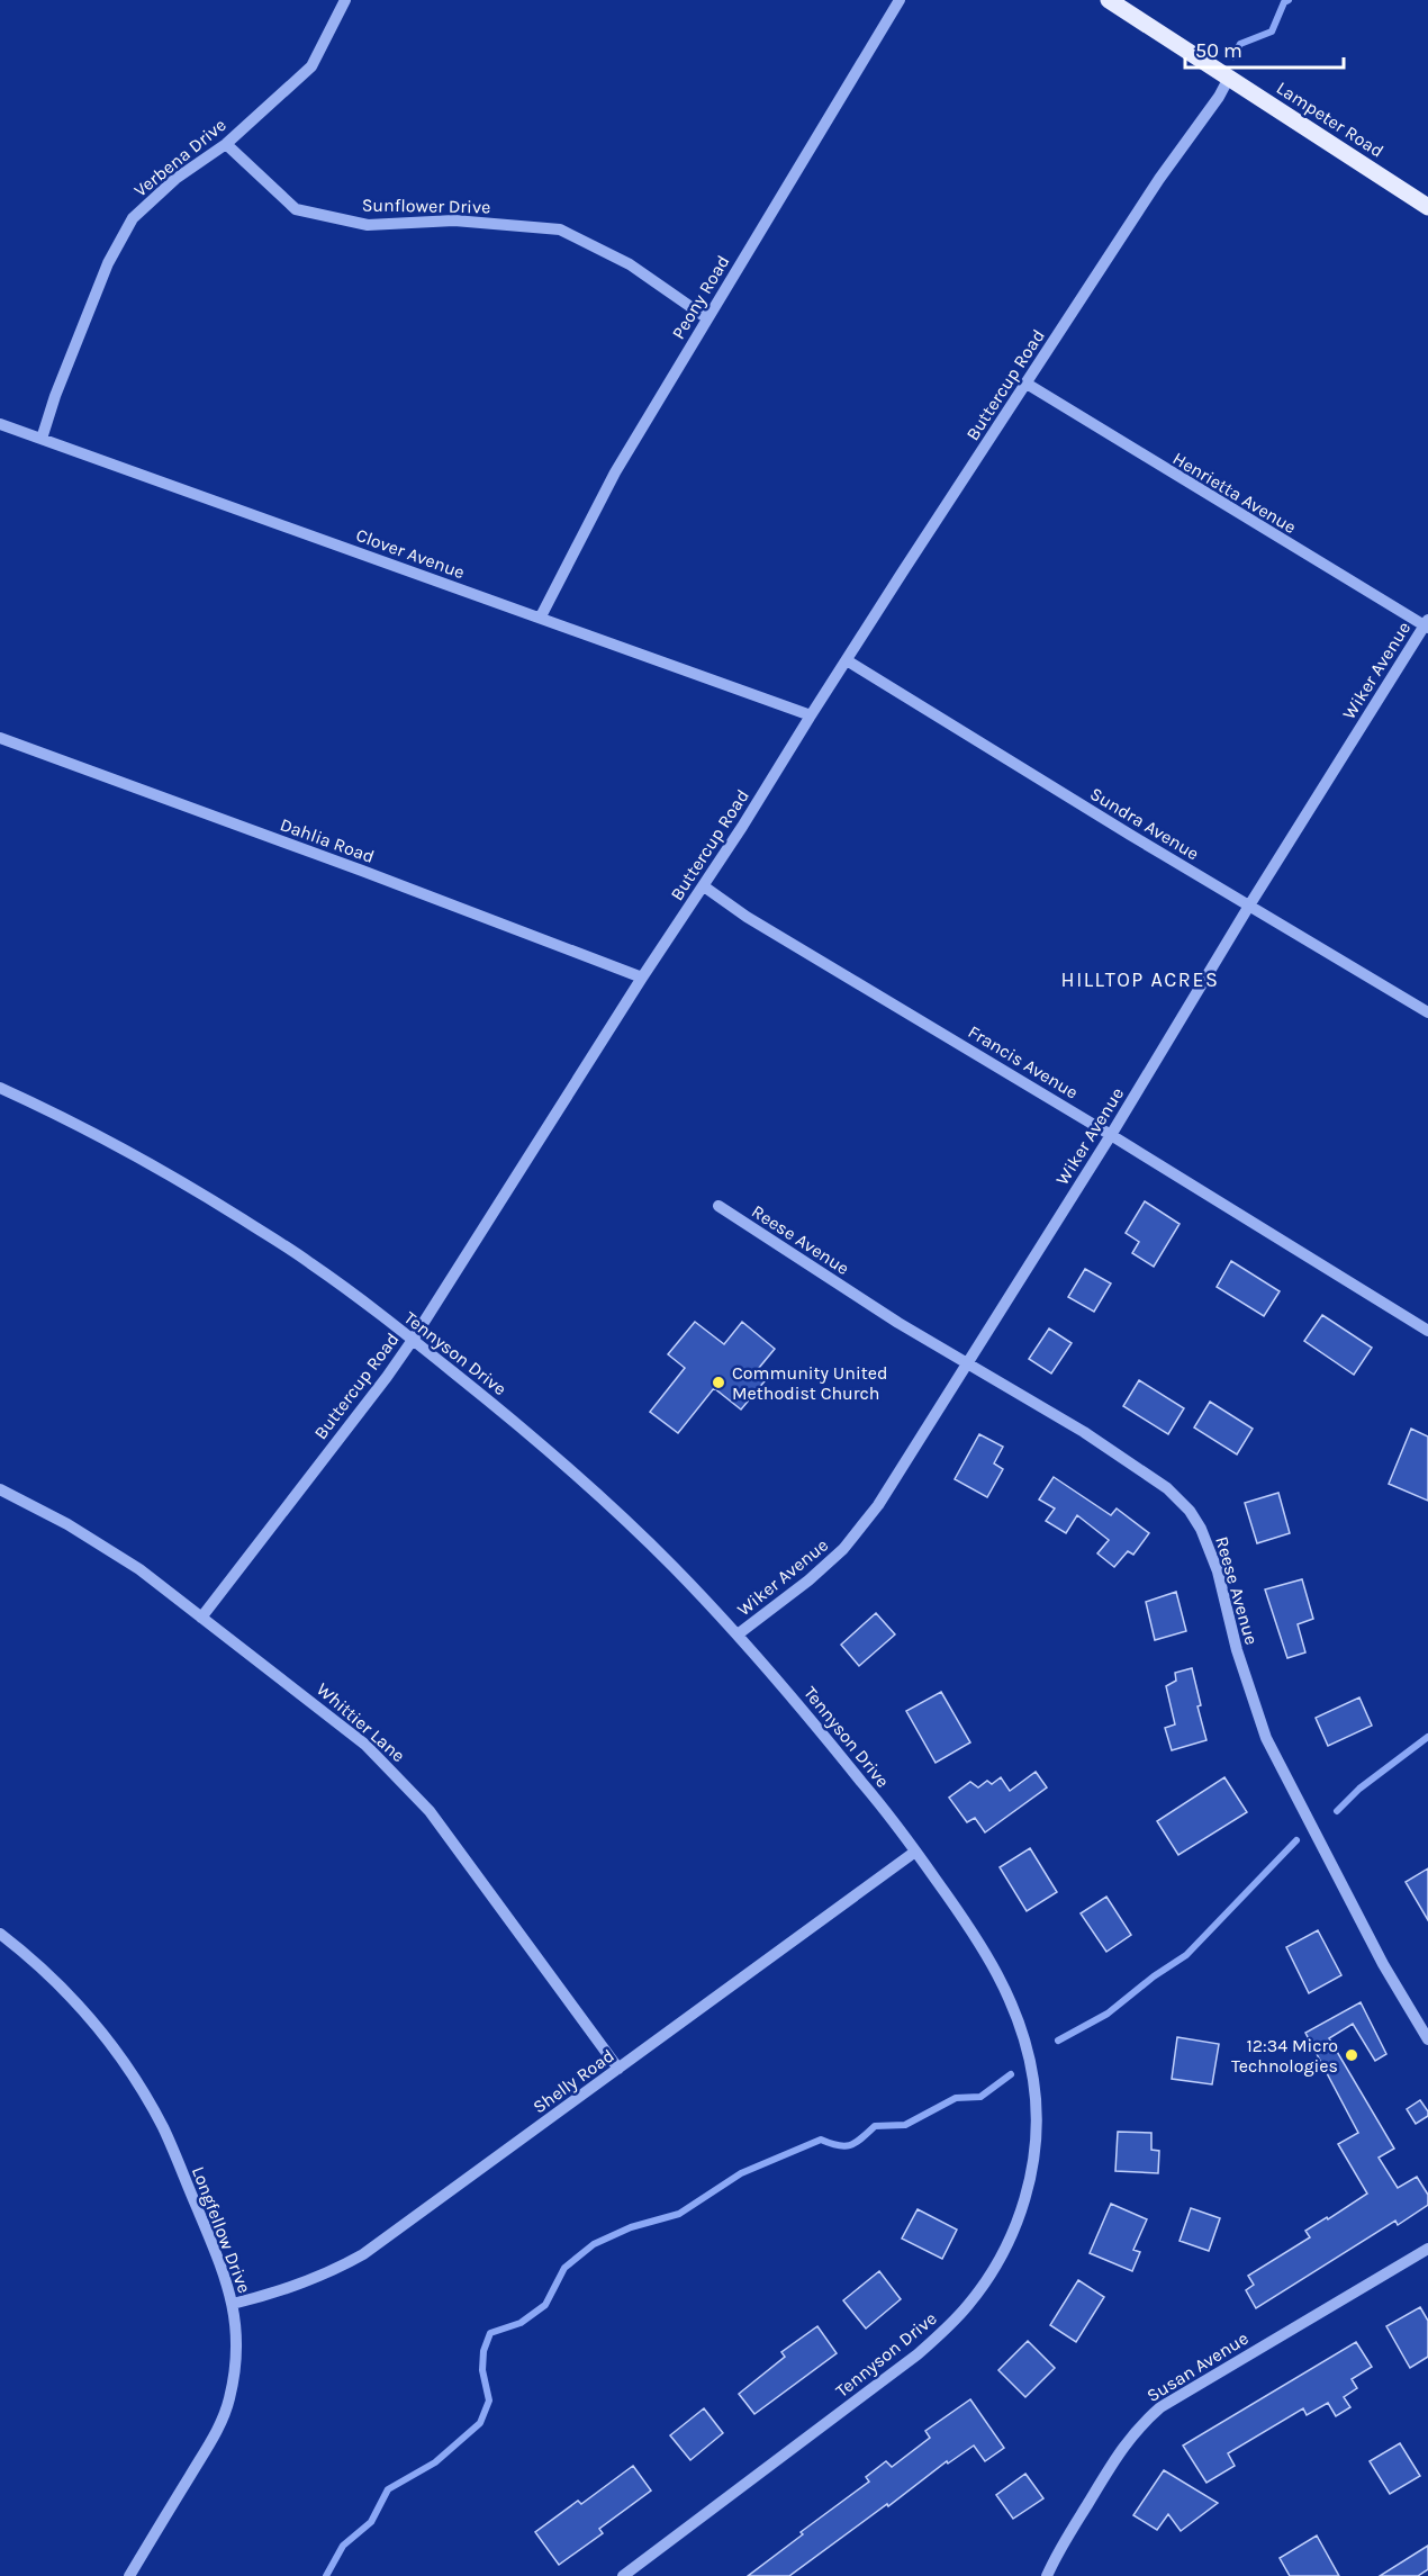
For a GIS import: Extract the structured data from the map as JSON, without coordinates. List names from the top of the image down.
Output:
{
  "streets": {
    "main road": ["Lampeter Road"],
    "street": [
      "Verbena Drive",
      "Sunflower Drive",
      "Peony Road",
      "Buttercup Road",
      "Henrietta Avenue",
      "Clover Avenue",
      "Wiker Avenue",
      "Sundra Avenue",
      "Dahlia Road",
      "Francis Avenue",
      "Reese Avenue",
      "Tennyson Drive",
      "Whittier Lane",
      "Shelly Road",
      "Longfellow Drive",
      "Susan Avenue"
    ]
  },
  "crossings": [
    ["Lampeter Road", "Buttercup Road"],
    ["Verbena Drive", "Sunflower Drive"],
    ["Verbena Drive", "Clover Avenue"],
    ["Sunflower Drive", "Peony Road"],
    ["Peony Road", "Clover Avenue"],
    ["Buttercup Road", "Henrietta Avenue"],
    ["Buttercup Road", "Clover Avenue"],
    ["Buttercup Road", "Sundra Avenue"],
    ["Buttercup Road", "Dahlia Road"],
    ["Buttercup Road", "Francis Avenue"],
    ["Buttercup Road", "Tennyson Drive"],
    ["Buttercup Road", "Whittier Lane"],
    ["Henrietta Avenue", "Wiker Avenue"],
    ["Wiker Avenue", "Sundra Avenue"],
    ["Wiker Avenue", "Francis Avenue"],
    ["Wiker Avenue", "Reese Avenue"],
    ["Wiker Avenue", "Tennyson Drive"],
    ["Tennyson Drive", "Shelly Road"],
    ["Whittier Lane", "Shelly Road"],
    ["Shelly Road", "Longfellow Drive"]
  ],
  "districts": ["HILLTOP ACRES"],
  "places": ["Community United Methodist Church", "12:34 Micro Technologies"],
  "scale_bar": "50 m"
}
